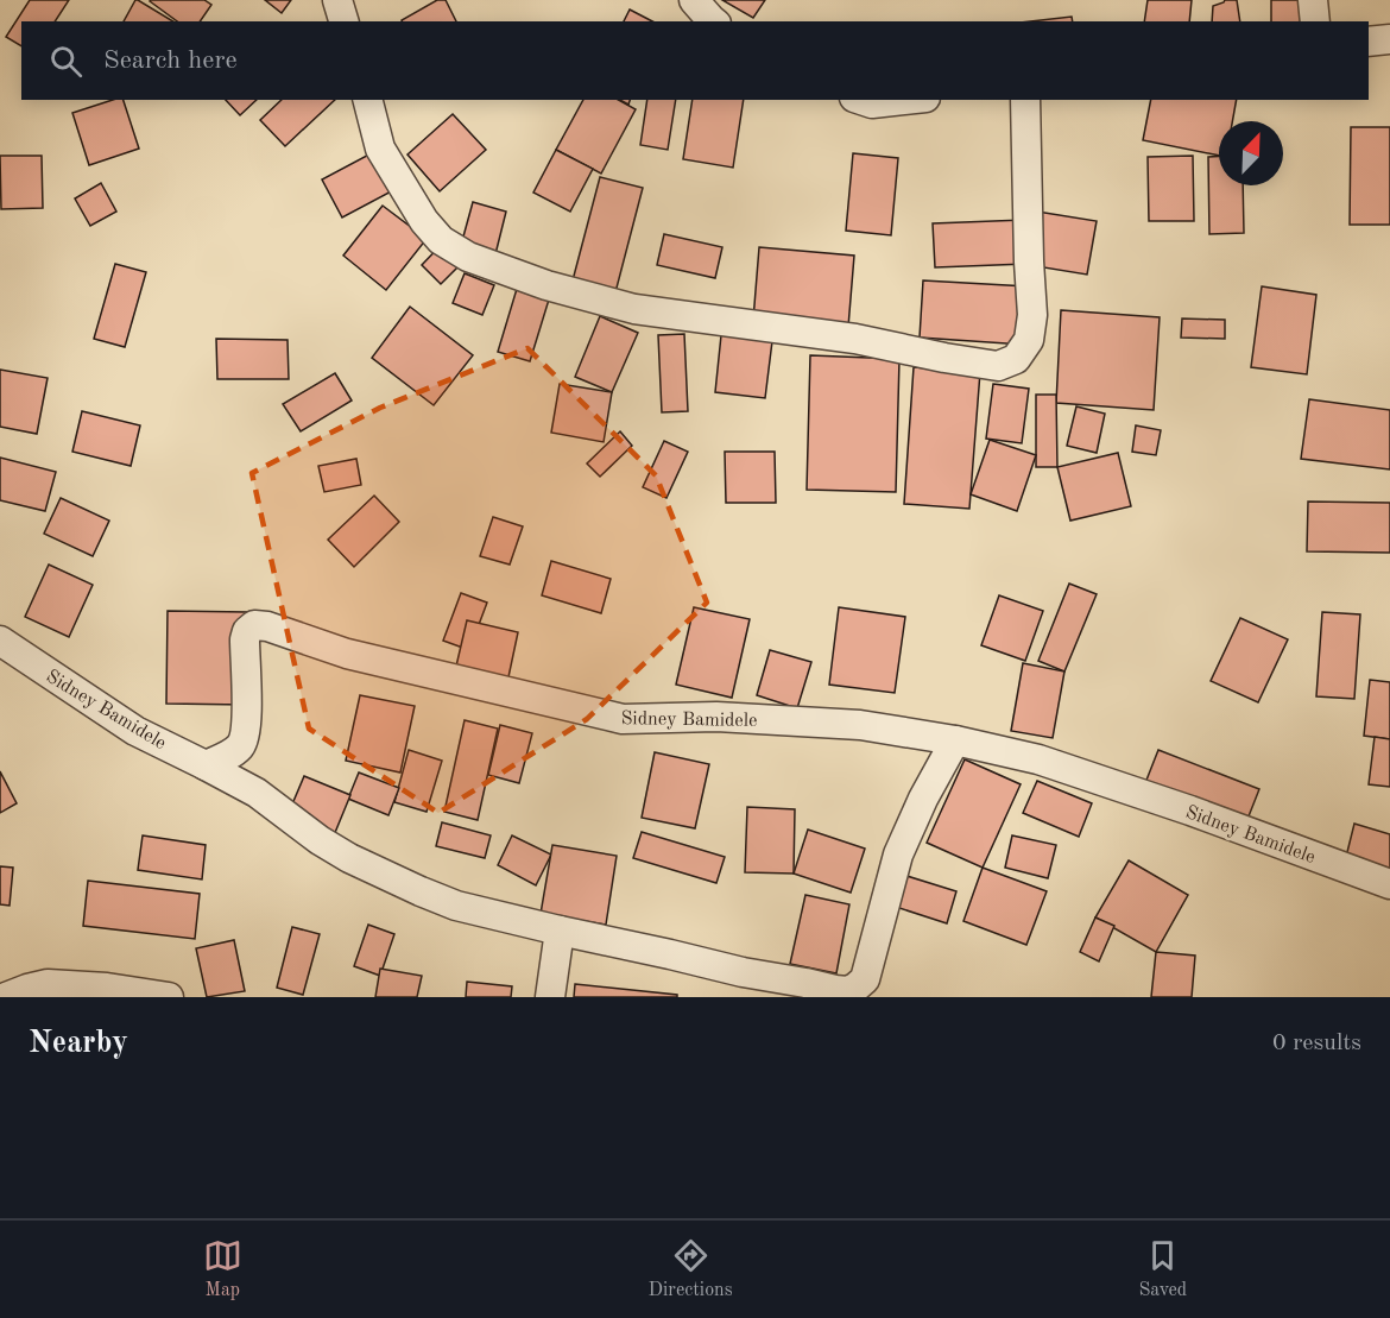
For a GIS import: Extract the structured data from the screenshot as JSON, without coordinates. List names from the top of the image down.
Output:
{
  "streets": {
    "street": ["Sidney Bamidele"]
  },
  "north": "top right",
  "page": {
    "search": "Search here",
    "heading": ["Nearby", "0 results"],
    "nav": ["Map", "Directions", "Saved"]
  }
}
